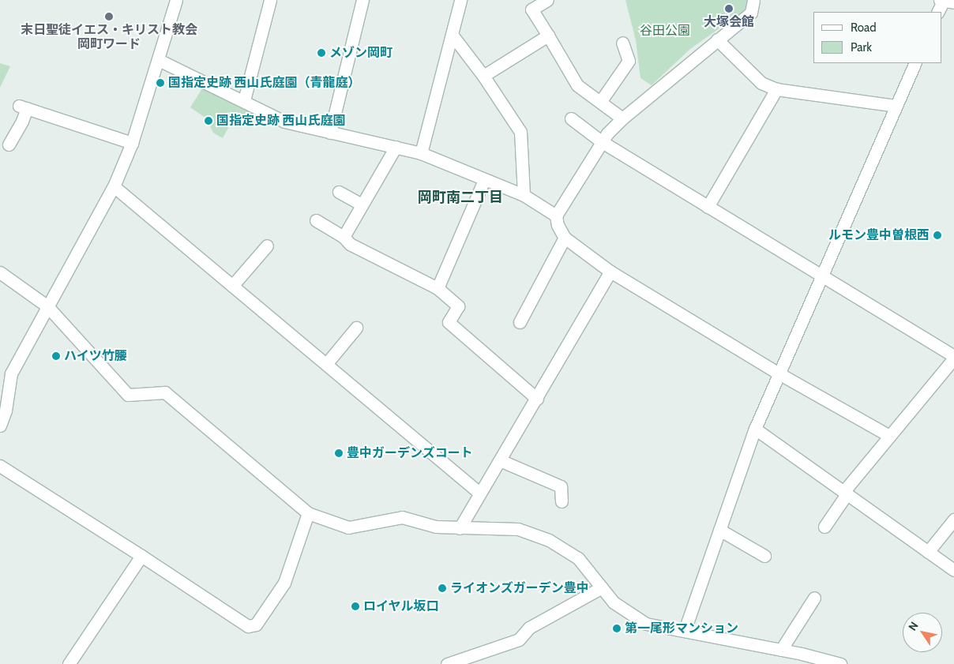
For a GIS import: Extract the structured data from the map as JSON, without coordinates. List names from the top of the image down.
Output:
{
  "districts": ["岡町南二丁目"],
  "parks": ["谷田公園"],
  "places": [
    "大塚会館",
    "末日聖徒イエス・キリスト教会 岡町ワード",
    "メゾン岡町",
    "国指定史跡 西山氏庭園（青龍庭）",
    "国指定史跡 西山氏庭園",
    "ルモン豊中曽根西",
    "ハイツ竹腰",
    "豊中ガーデンズコート",
    "ライオンズガーデン豊中",
    "ロイヤル坂口",
    "第一尾形マンション"
  ],
  "legend": ["Road", "Park"],
  "north": "top left"
}
